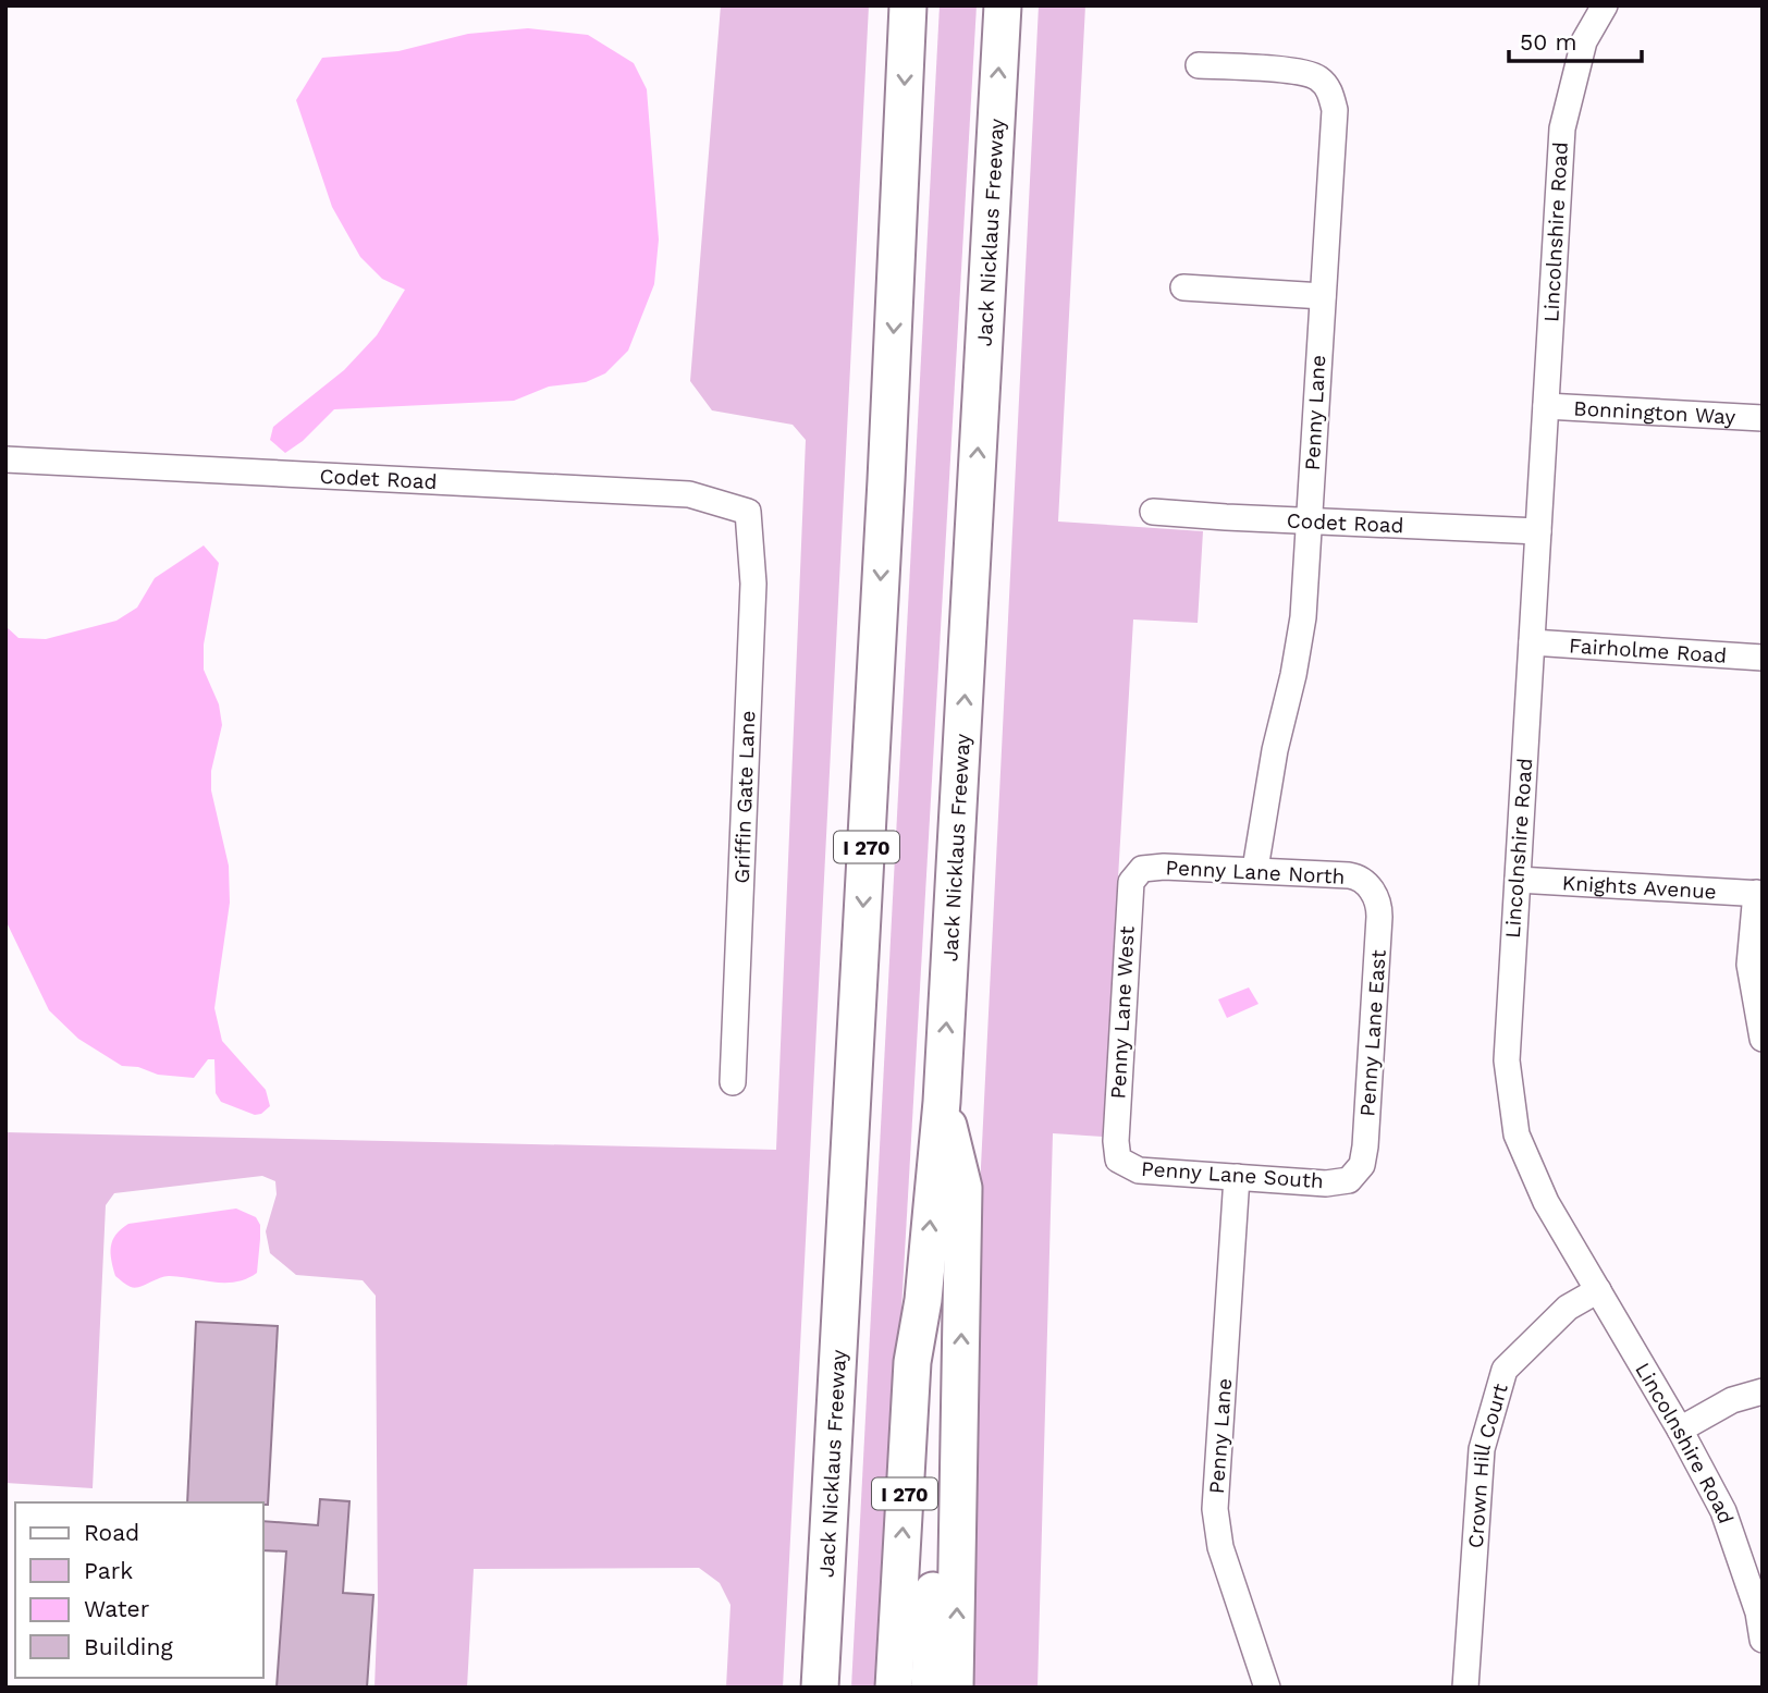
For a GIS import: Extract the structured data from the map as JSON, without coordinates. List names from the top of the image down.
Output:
{
  "streets": {
    "highway": ["Jack Nicklaus Freeway", "I 270"],
    "street": [
      "Lincolnshire Road",
      "Bonnington Way",
      "Penny Lane",
      "Codet Road",
      "Fairholme Road",
      "Griffin Gate Lane",
      "Penny Lane North",
      "Knights Avenue",
      "Penny Lane West",
      "Penny Lane East",
      "Penny Lane South",
      "Crown Hill Court"
    ]
  },
  "crossings": [
    ["Lincolnshire Road", "Bonnington Way"],
    ["Lincolnshire Road", "Codet Road"],
    ["Lincolnshire Road", "Fairholme Road"],
    ["Lincolnshire Road", "Knights Avenue"],
    ["Lincolnshire Road", "Crown Hill Court"],
    ["Penny Lane", "Codet Road"],
    ["Penny Lane", "Penny Lane North"],
    ["Penny Lane", "Penny Lane South"],
    ["Codet Road", "Griffin Gate Lane"],
    ["Penny Lane North", "Penny Lane West"],
    ["Penny Lane North", "Penny Lane East"],
    ["Penny Lane West", "Penny Lane South"],
    ["Penny Lane East", "Penny Lane South"]
  ],
  "legend": [
    "Road",
    "Park",
    "Water",
    "Building"
  ],
  "scale_bar": "50 m"
}
